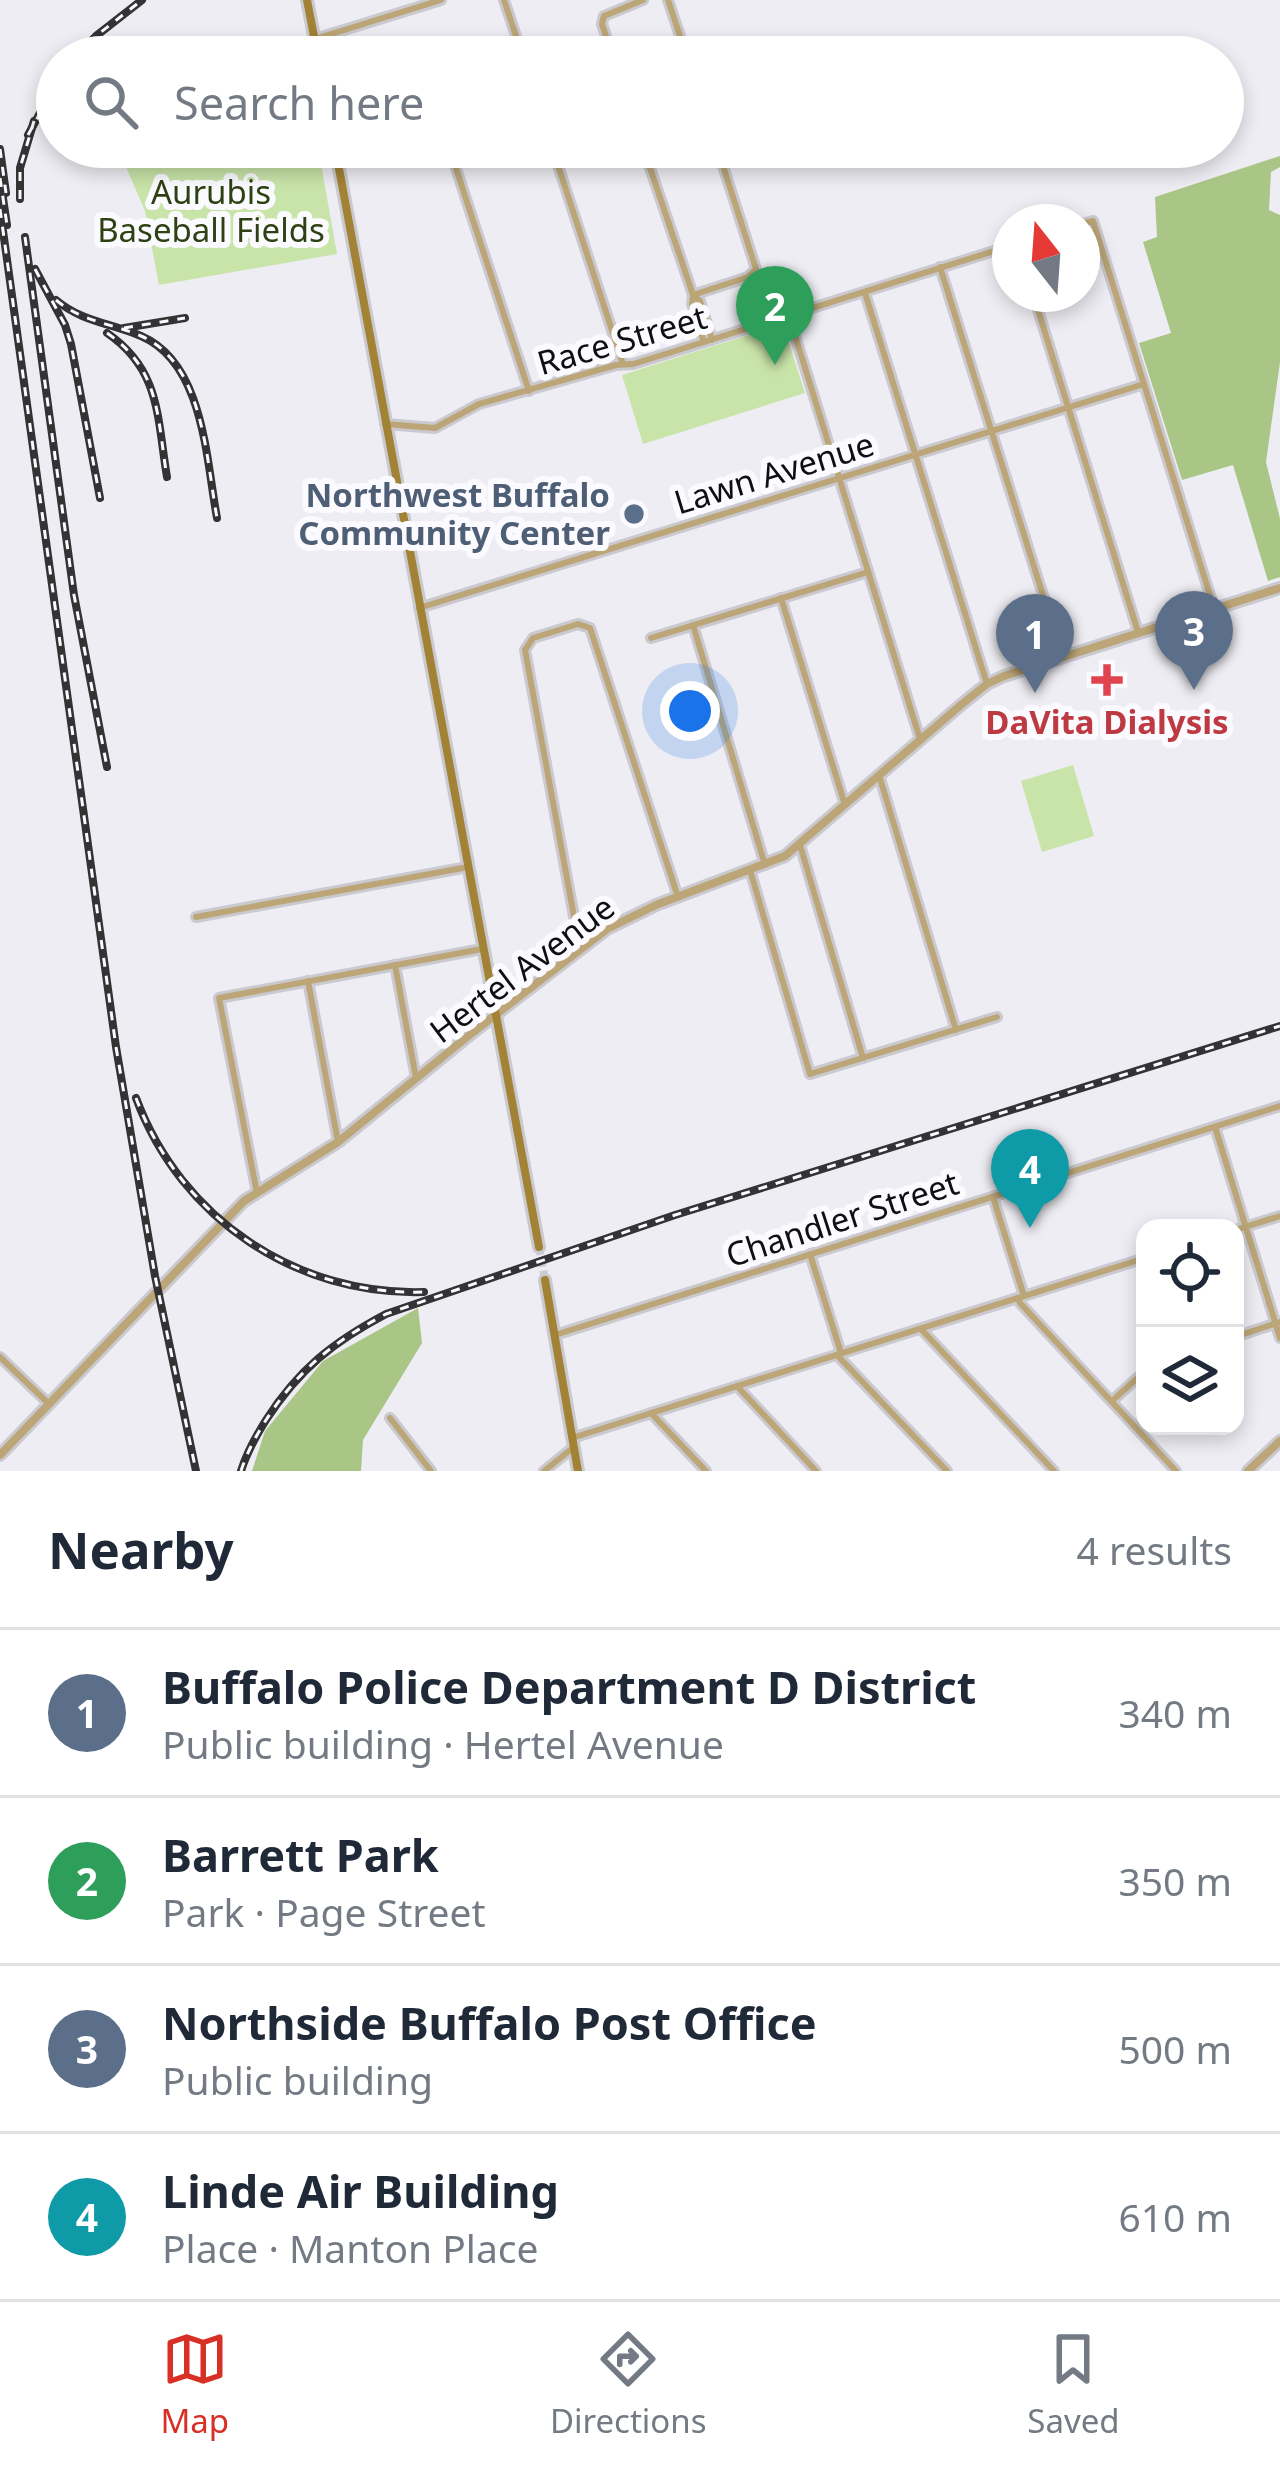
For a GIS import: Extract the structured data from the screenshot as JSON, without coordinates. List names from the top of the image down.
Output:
{
  "streets": {
    "street": [
      "Race Street",
      "Lawn Avenue",
      "Hertel Avenue",
      "Chandler Street"
    ]
  },
  "parks": ["Aurubis Baseball Fields"],
  "places": {
    "other": ["Northwest Buffalo Community Center"],
    "health": ["DaVita Dialysis"]
  },
  "north": "top",
  "page": {
    "search": "Search here",
    "pins": [
      "2",
      "3",
      "1",
      "4"
    ],
    "heading": ["Nearby", "4 results"],
    "list": [
      {
        "mark": "1",
        "name": "Buffalo Police Department D District",
        "note": "Public building · Hertel Avenue",
        "value": "340 m"
      },
      {
        "mark": "2",
        "name": "Barrett Park",
        "note": "Park · Page Street",
        "value": "350 m"
      },
      {
        "mark": "3",
        "name": "Northside Buffalo Post Office",
        "note": "Public building",
        "value": "500 m"
      },
      {
        "mark": "4",
        "name": "Linde Air Building",
        "note": "Place · Manton Place",
        "value": "610 m"
      }
    ],
    "nav": ["Map", "Directions", "Saved"]
  }
}
